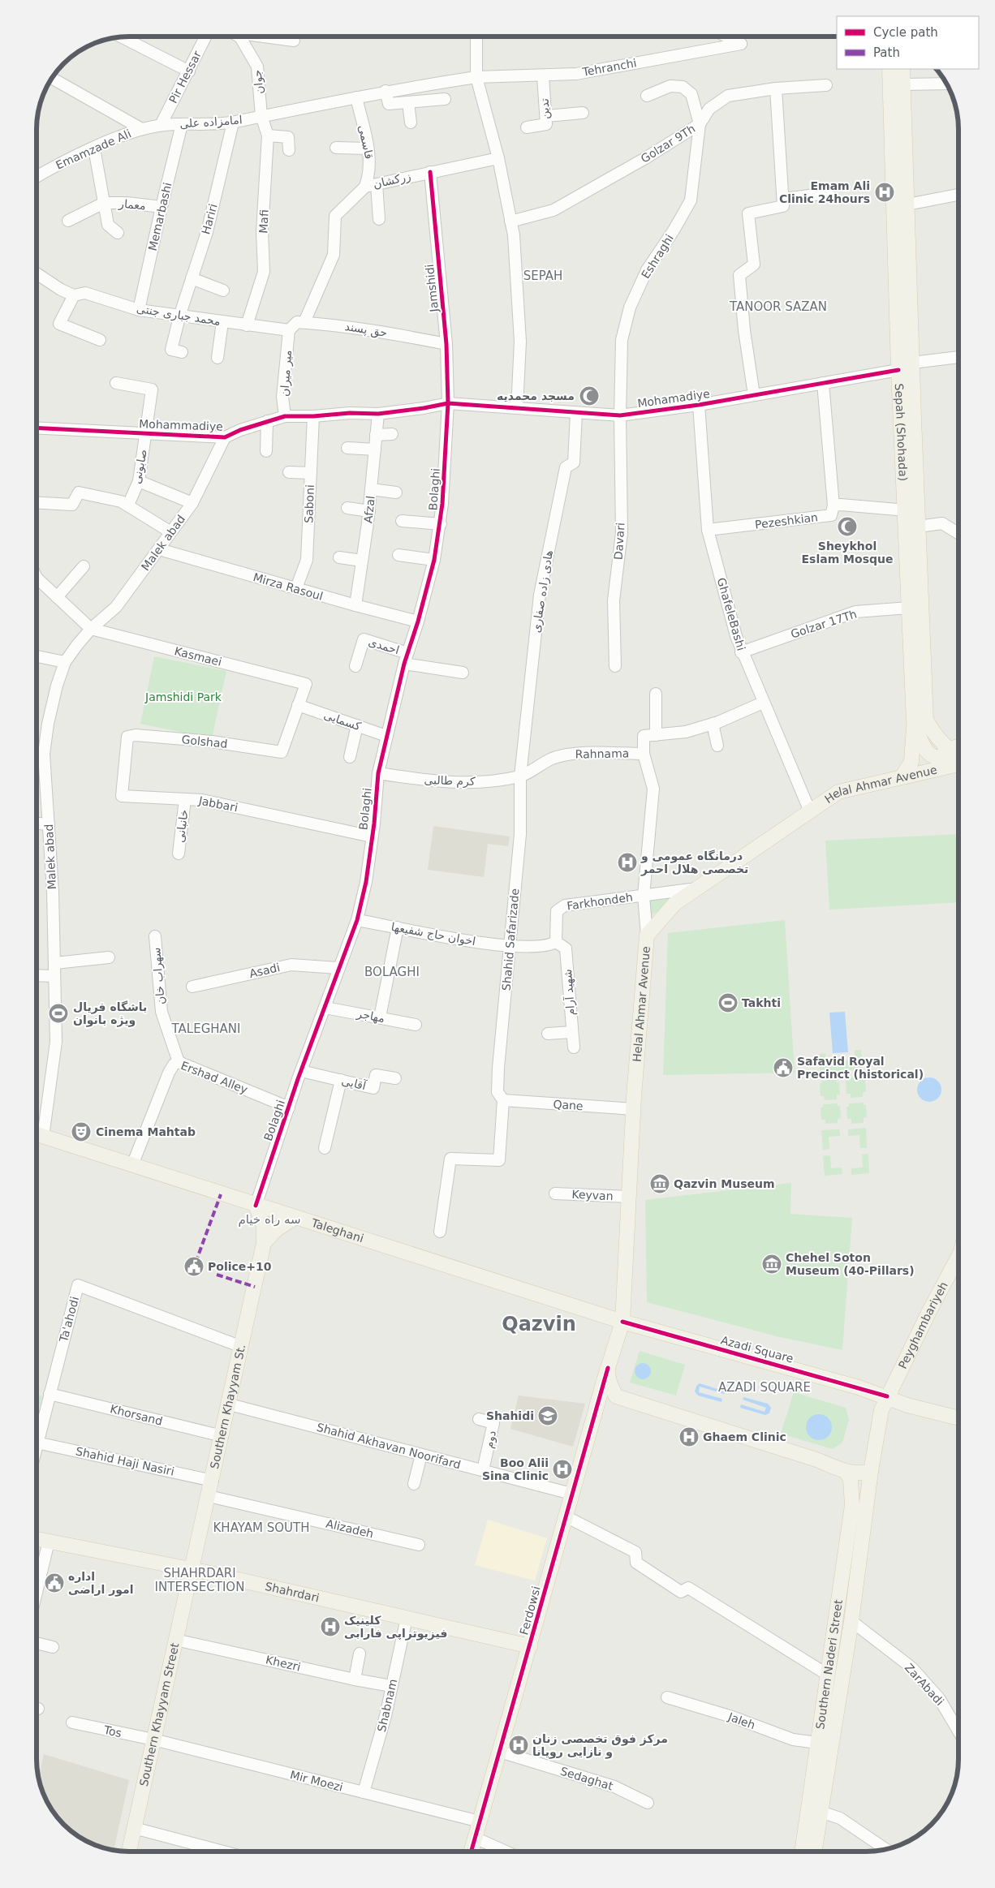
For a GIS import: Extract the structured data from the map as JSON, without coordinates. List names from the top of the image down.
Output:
{
  "streets": {
    "main road": [
      "Sepah (Shohada)",
      "Helal Ahmar Avenue",
      "Taleghani",
      "Peyghambariyeh",
      "Azadi Square",
      "Southern Khayyam St.",
      "Shahrdari",
      "Ferdowsi",
      "Southern Naderi Street",
      "Southern Khayyam Street"
    ],
    "street": [
      "Tehranchi",
      "Pir Hessar",
      "جوان",
      "تدین",
      "امامزاده علی",
      "قاسمی",
      "Golzar 9Th",
      "Emamzade Ali",
      "زرکشان",
      "معمار",
      "Memarbashi",
      "Hariri",
      "Mafi",
      "Eshraghi",
      "Jamshidi",
      "محمد جباری جنتی",
      "حق پسند",
      "میر میران",
      "Mohamadiye",
      "Mohammadiye",
      "صابونی",
      "Bolaghi",
      "Saboni",
      "Afzal",
      "Pezeshkian",
      "Davari",
      "Malek abad",
      "Mirza Rasoul",
      "هادی زاده صفاری",
      "GhafeleBashi",
      "Golzar 17Th",
      "احمدی",
      "Kasmaei",
      "کسمایی",
      "Golshad",
      "Rahnama",
      "کرم طالبی",
      "Jabbari",
      "خانبانی",
      "Farkhondeh",
      "اخوان حاج شفیعها",
      "Shahid Safarizade",
      "Asadi",
      "سهراب خان",
      "شهید آرام",
      "مهاجر",
      "Ershad Alley",
      "آقایی",
      "Qane",
      "Keyvan",
      "Ta'ahodi",
      "Khorsand",
      "دوم",
      "Shahid Akhavan Noorifard",
      "Shahid Haji Nasiri",
      "Alizadeh",
      "Khezri",
      "ZarAbadi",
      "Shabnam",
      "Jaleh",
      "Tos",
      "Sedaghat",
      "Mir Moezi"
    ]
  },
  "crossings": [
    ["Tehranchi", "جوان"],
    ["Tehranchi", "تدین"],
    ["Tehranchi", "امامزاده علی"],
    ["Tehranchi", "قاسمی"],
    ["Tehranchi", "Mafi"],
    ["Pir Hessar", "امامزاده علی"],
    ["Pir Hessar", "Emamzade Ali"],
    ["جوان", "امامزاده علی"],
    ["جوان", "Mafi"],
    ["امامزاده علی", "Emamzade Ali"],
    ["امامزاده علی", "Memarbashi"],
    ["امامزاده علی", "Hariri"],
    ["امامزاده علی", "Mafi"],
    ["قاسمی", "زرکشان"],
    ["Golzar 9Th", "Eshraghi"],
    ["Emamzade Ali", "معمار"],
    ["زرکشان", "Jamshidi"],
    ["زرکشان", "حق پسند"],
    ["معمار", "Memarbashi"],
    ["Memarbashi", "محمد جباری جنتی"],
    ["Hariri", "محمد جباری جنتی"],
    ["Mafi", "محمد جباری جنتی"],
    ["Eshraghi", "Mohamadiye"],
    ["Eshraghi", "Davari"],
    ["Jamshidi", "حق پسند"],
    ["Jamshidi", "Mohamadiye"],
    ["Jamshidi", "Mohammadiye"],
    ["Jamshidi", "Bolaghi"],
    ["محمد جباری جنتی", "میر میران"],
    ["میر میران", "Mohammadiye"],
    ["Mohamadiye", "Mohammadiye"],
    ["Mohamadiye", "Sepah (Shohada)"],
    ["Mohamadiye", "Bolaghi"],
    ["Mohamadiye", "Davari"],
    ["Mohamadiye", "هادی زاده صفاری"],
    ["Mohamadiye", "GhafeleBashi"],
    ["Mohammadiye", "صابونی"],
    ["Mohammadiye", "Bolaghi"],
    ["Mohammadiye", "Saboni"],
    ["Mohammadiye", "Afzal"],
    ["Mohammadiye", "Malek abad"],
    ["Sepah (Shohada)", "Golzar 17Th"],
    ["Sepah (Shohada)", "Helal Ahmar Avenue"],
    ["Bolaghi", "Mirza Rasoul"],
    ["Bolaghi", "احمدی"],
    ["Bolaghi", "کسمایی"],
    ["Bolaghi", "کرم طالبی"],
    ["Bolaghi", "Jabbari"],
    ["Bolaghi", "اخوان حاج شفیعها"],
    ["Bolaghi", "Asadi"],
    ["Bolaghi", "مهاجر"],
    ["Bolaghi", "Ershad Alley"],
    ["Bolaghi", "آقایی"],
    ["Bolaghi", "Taleghani"],
    ["Bolaghi", "Southern Khayyam St."],
    ["Saboni", "Mirza Rasoul"],
    ["Afzal", "Mirza Rasoul"],
    ["Pezeshkian", "GhafeleBashi"],
    ["Malek abad", "Mirza Rasoul"],
    ["Malek abad", "Kasmaei"],
    ["Malek abad", "Taleghani"],
    ["هادی زاده صفاری", "Rahnama"],
    ["هادی زاده صفاری", "کرم طالبی"],
    ["هادی زاده صفاری", "Shahid Safarizade"],
    ["GhafeleBashi", "Golzar 17Th"],
    ["GhafeleBashi", "Helal Ahmar Avenue"],
    ["Kasmaei", "کسمایی"],
    ["Kasmaei", "Golshad"],
    ["کسمایی", "Golshad"],
    ["Golshad", "Jabbari"],
    ["Rahnama", "کرم طالبی"],
    ["Rahnama", "Shahid Safarizade"],
    ["کرم طالبی", "Shahid Safarizade"],
    ["Helal Ahmar Avenue", "Farkhondeh"],
    ["Helal Ahmar Avenue", "Qane"],
    ["Helal Ahmar Avenue", "Keyvan"],
    ["Helal Ahmar Avenue", "Taleghani"],
    ["Helal Ahmar Avenue", "Azadi Square"],
    ["Jabbari", "خانبانی"],
    ["Farkhondeh", "شهید آرام"],
    ["اخوان حاج شفیعها", "Shahid Safarizade"],
    ["Shahid Safarizade", "Qane"],
    ["سهراب خان", "Ershad Alley"],
    ["Ershad Alley", "Taleghani"],
    ["Taleghani", "Azadi Square"],
    ["Taleghani", "Southern Khayyam St."],
    ["Ta'ahodi", "Southern Khayyam St."],
    ["Ta'ahodi", "Khorsand"],
    ["Ta'ahodi", "Shahid Haji Nasiri"],
    ["Peyghambariyeh", "Azadi Square"],
    ["Southern Khayyam St.", "Khorsand"],
    ["Southern Khayyam St.", "Shahid Akhavan Noorifard"],
    ["Southern Khayyam St.", "Shahid Haji Nasiri"],
    ["Southern Khayyam St.", "Alizadeh"],
    ["Southern Khayyam St.", "Shahrdari"],
    ["Southern Khayyam St.", "Southern Khayyam Street"],
    ["دوم", "Shahid Akhavan Noorifard"],
    ["Shahid Akhavan Noorifard", "Ferdowsi"],
    ["Shahrdari", "Ferdowsi"],
    ["Shahrdari", "Shabnam"],
    ["Shahrdari", "Southern Khayyam Street"],
    ["Ferdowsi", "Sedaghat"],
    ["Ferdowsi", "Mir Moezi"],
    ["Khezri", "Shabnam"],
    ["Khezri", "Southern Khayyam Street"],
    ["Southern Naderi Street", "ZarAbadi"],
    ["Southern Naderi Street", "Jaleh"],
    ["Shabnam", "Mir Moezi"],
    ["Southern Khayyam Street", "Tos"],
    ["Southern Khayyam Street", "Mir Moezi"],
    ["Tos", "Mir Moezi"]
  ],
  "districts": [
    "SEPAH",
    "TANOOR SAZAN",
    "BOLAGHI",
    "TALEGHANI",
    "سه راه خیام",
    "Qazvin",
    "AZADI SQUARE",
    "KHAYAM SOUTH",
    "SHAHRDARI INTERSECTION"
  ],
  "parks": ["Jamshidi Park"],
  "places": {
    "hospital": [
      "Emam Ali Clinic 24hours",
      "درمانگاه عمومی و تخصصی هلال احمر",
      "Ghaem Clinic",
      "Boo Alii Sina Clinic",
      "کلینیک فیزیوتراپی فارابی",
      "مرکز فوق تخصصی زنان و نازایی رویانا"
    ],
    "mosque": ["مسجد محمدیه", "Sheykhol Eslam Mosque"],
    "sports": ["Takhti", "باشگاه فریال ویژه بانوان"],
    "public building": ["Safavid Royal Precinct (historical)", "Police+10", "اداره امور اراضی"],
    "theatre": ["Cinema Mahtab"],
    "museum": ["Qazvin Museum", "Chehel Soton Museum (40-Pillars)"],
    "school or university": ["Shahidi"]
  },
  "legend": ["Cycle path", "Path"]
}
